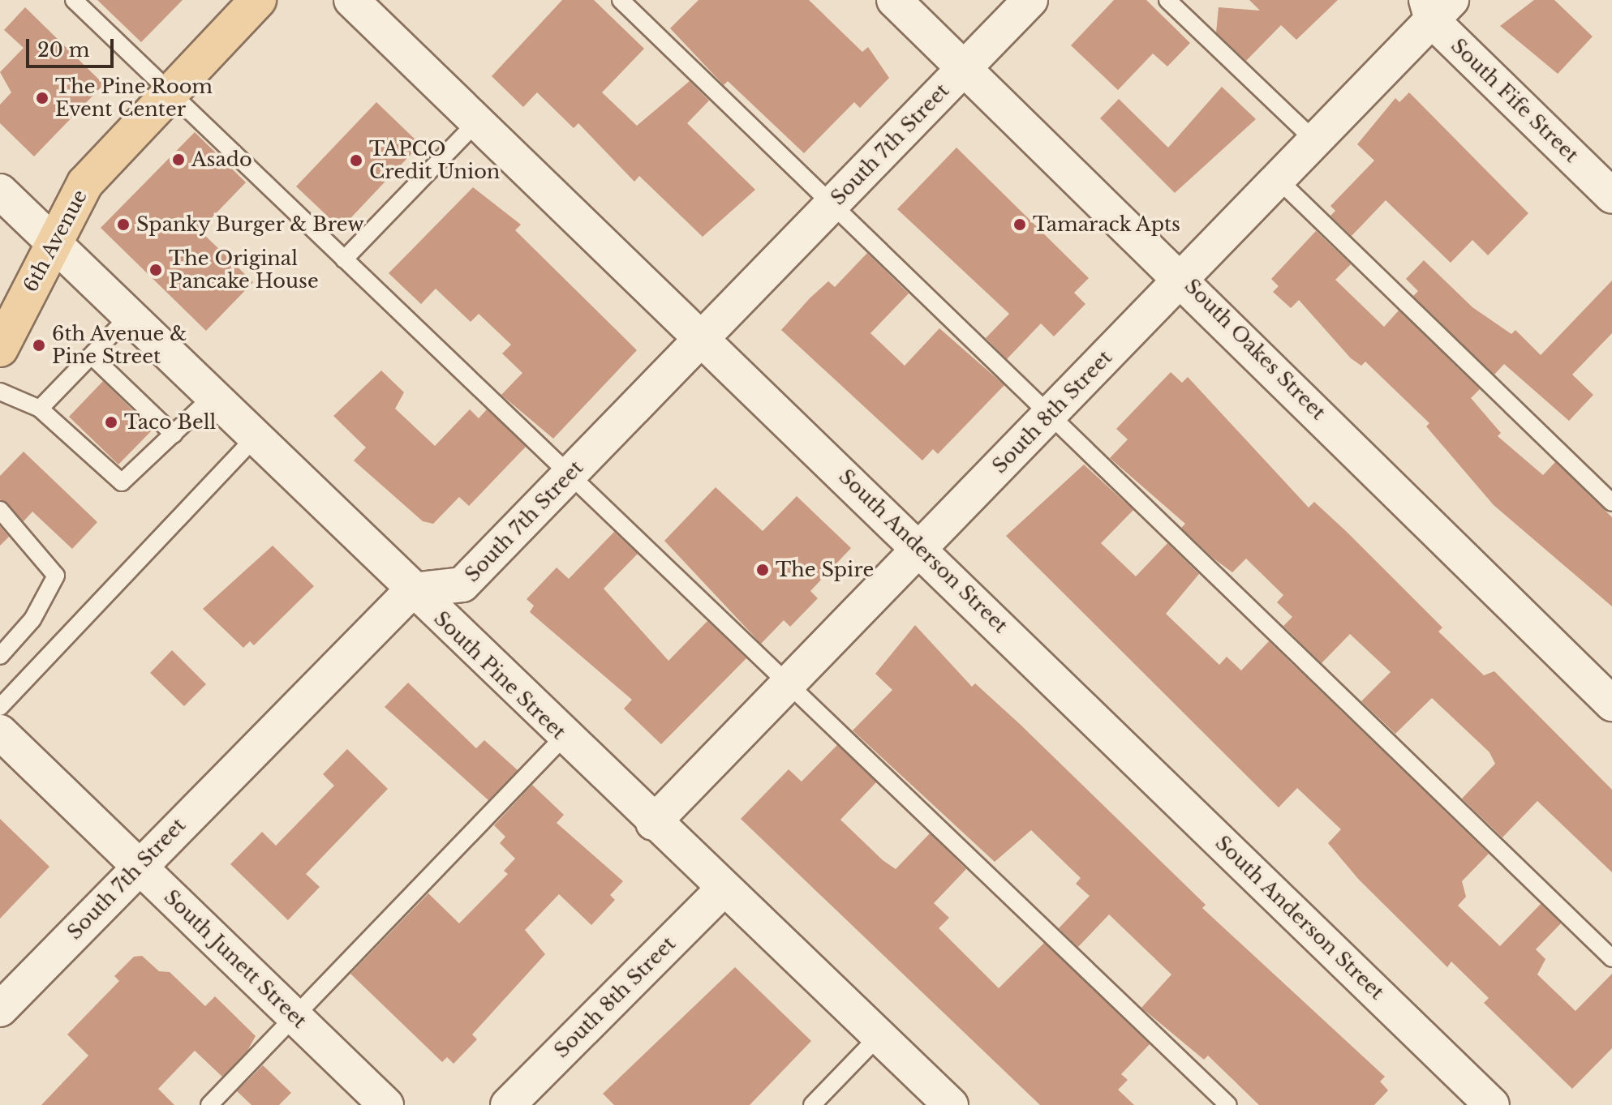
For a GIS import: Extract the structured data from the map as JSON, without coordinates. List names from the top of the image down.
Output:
{
  "streets": {
    "main road": ["6th Avenue"],
    "street": [
      "South Fife Street",
      "South 7th Street",
      "South Oakes Street",
      "South 8th Street",
      "South Anderson Street",
      "South Pine Street",
      "South Junett Street"
    ]
  },
  "crossings": [
    ["South Fife Street", "South 8th Street"],
    ["South 7th Street", "South Oakes Street"],
    ["South 7th Street", "South Anderson Street"],
    ["South 7th Street", "South Pine Street"],
    ["South 7th Street", "South Junett Street"],
    ["6th Avenue", "South Pine Street"],
    ["South Oakes Street", "South 8th Street"],
    ["South 8th Street", "South Anderson Street"],
    ["South 8th Street", "South Pine Street"]
  ],
  "places": [
    "The Pine Room Event Center",
    "Asado",
    "TAPCO Credit Union",
    "Spanky Burger & Brew",
    "Tamarack Apts",
    "The Original Pancake House",
    "6th Avenue & Pine Street",
    "Taco Bell",
    "The Spire"
  ],
  "scale_bar": "20 m"
}
